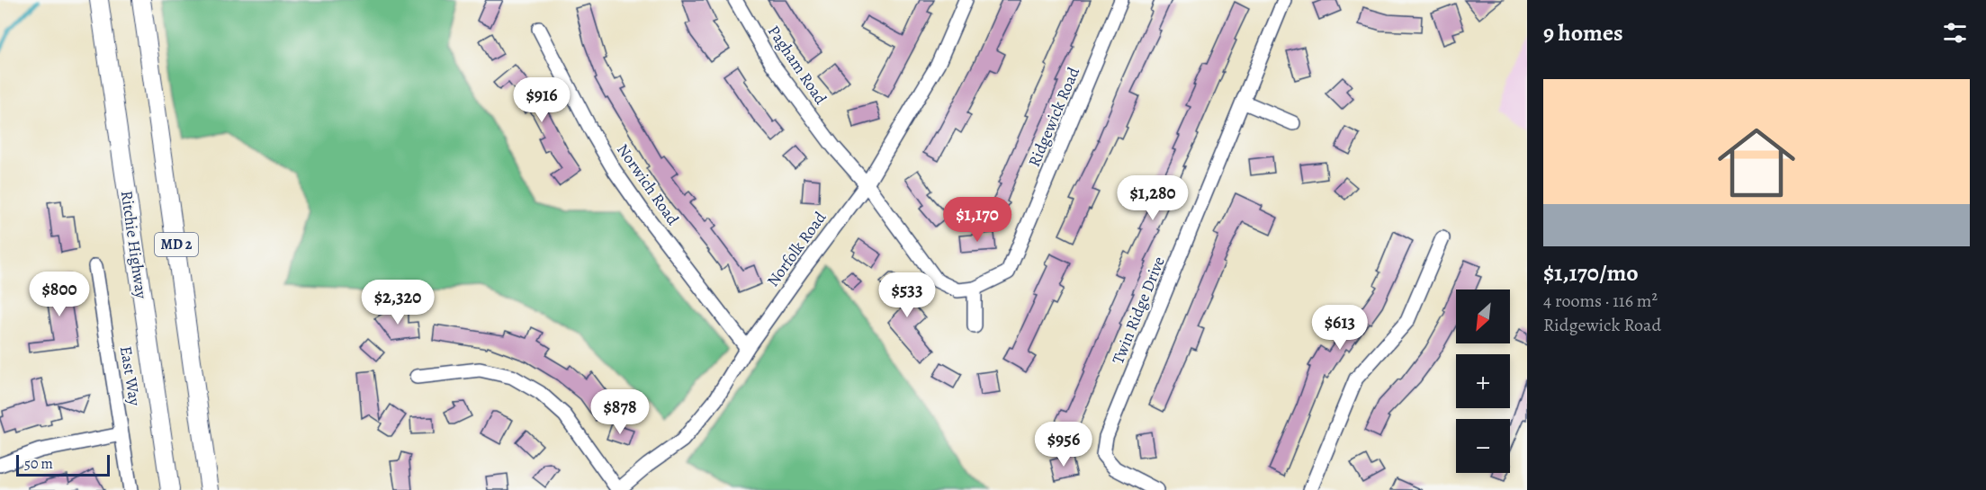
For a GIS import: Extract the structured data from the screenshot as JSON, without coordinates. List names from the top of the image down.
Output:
{
  "streets": {
    "main road": ["Ritchie Highway", "MD 2"],
    "street": [
      "Pagham Road",
      "Ridgewick Road",
      "Norwich Road",
      "Norfolk Road",
      "Twin Ridge Drive",
      "East Way"
    ]
  },
  "crossings": [
    ["Pagham Road", "Norfolk Road"],
    ["Norwich Road", "Norfolk Road"]
  ],
  "scale_bar": "50 m",
  "north": "bottom left",
  "page": {
    "heading": "9 homes",
    "list": [
      {
        "name": "$1,170/mo",
        "note": "4 rooms · 116 m² · Ridgewick Road"
      }
    ],
    "price": [
      "$916",
      "$1,280",
      "$1,170",
      "$800",
      "$533",
      "$2,320",
      "$613",
      "$878",
      "$956"
    ],
    "map_buttons": ["+", "−"],
    "scale": "50 m"
  }
}
